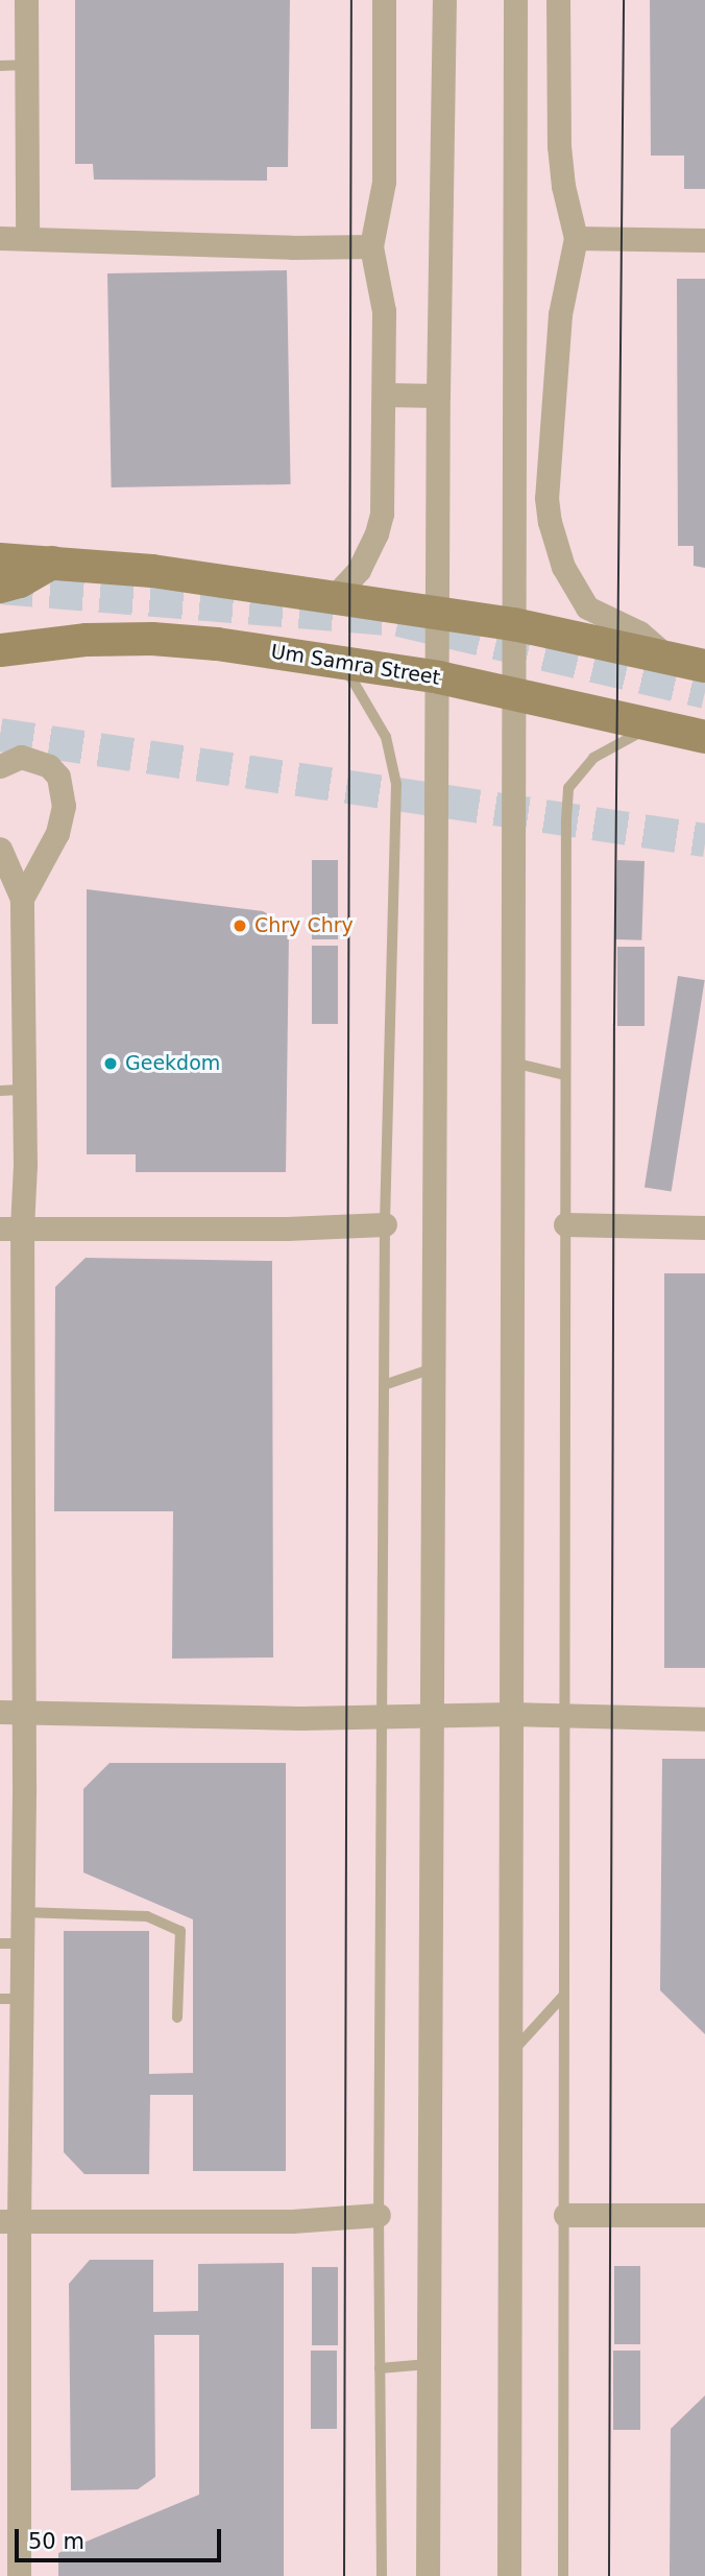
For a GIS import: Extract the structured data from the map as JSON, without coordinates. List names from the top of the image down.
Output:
{
  "streets": {
    "street": ["Um Samra Street"]
  },
  "places": ["Chry Chry", "Geekdom"],
  "scale_bar": "50 m"
}
